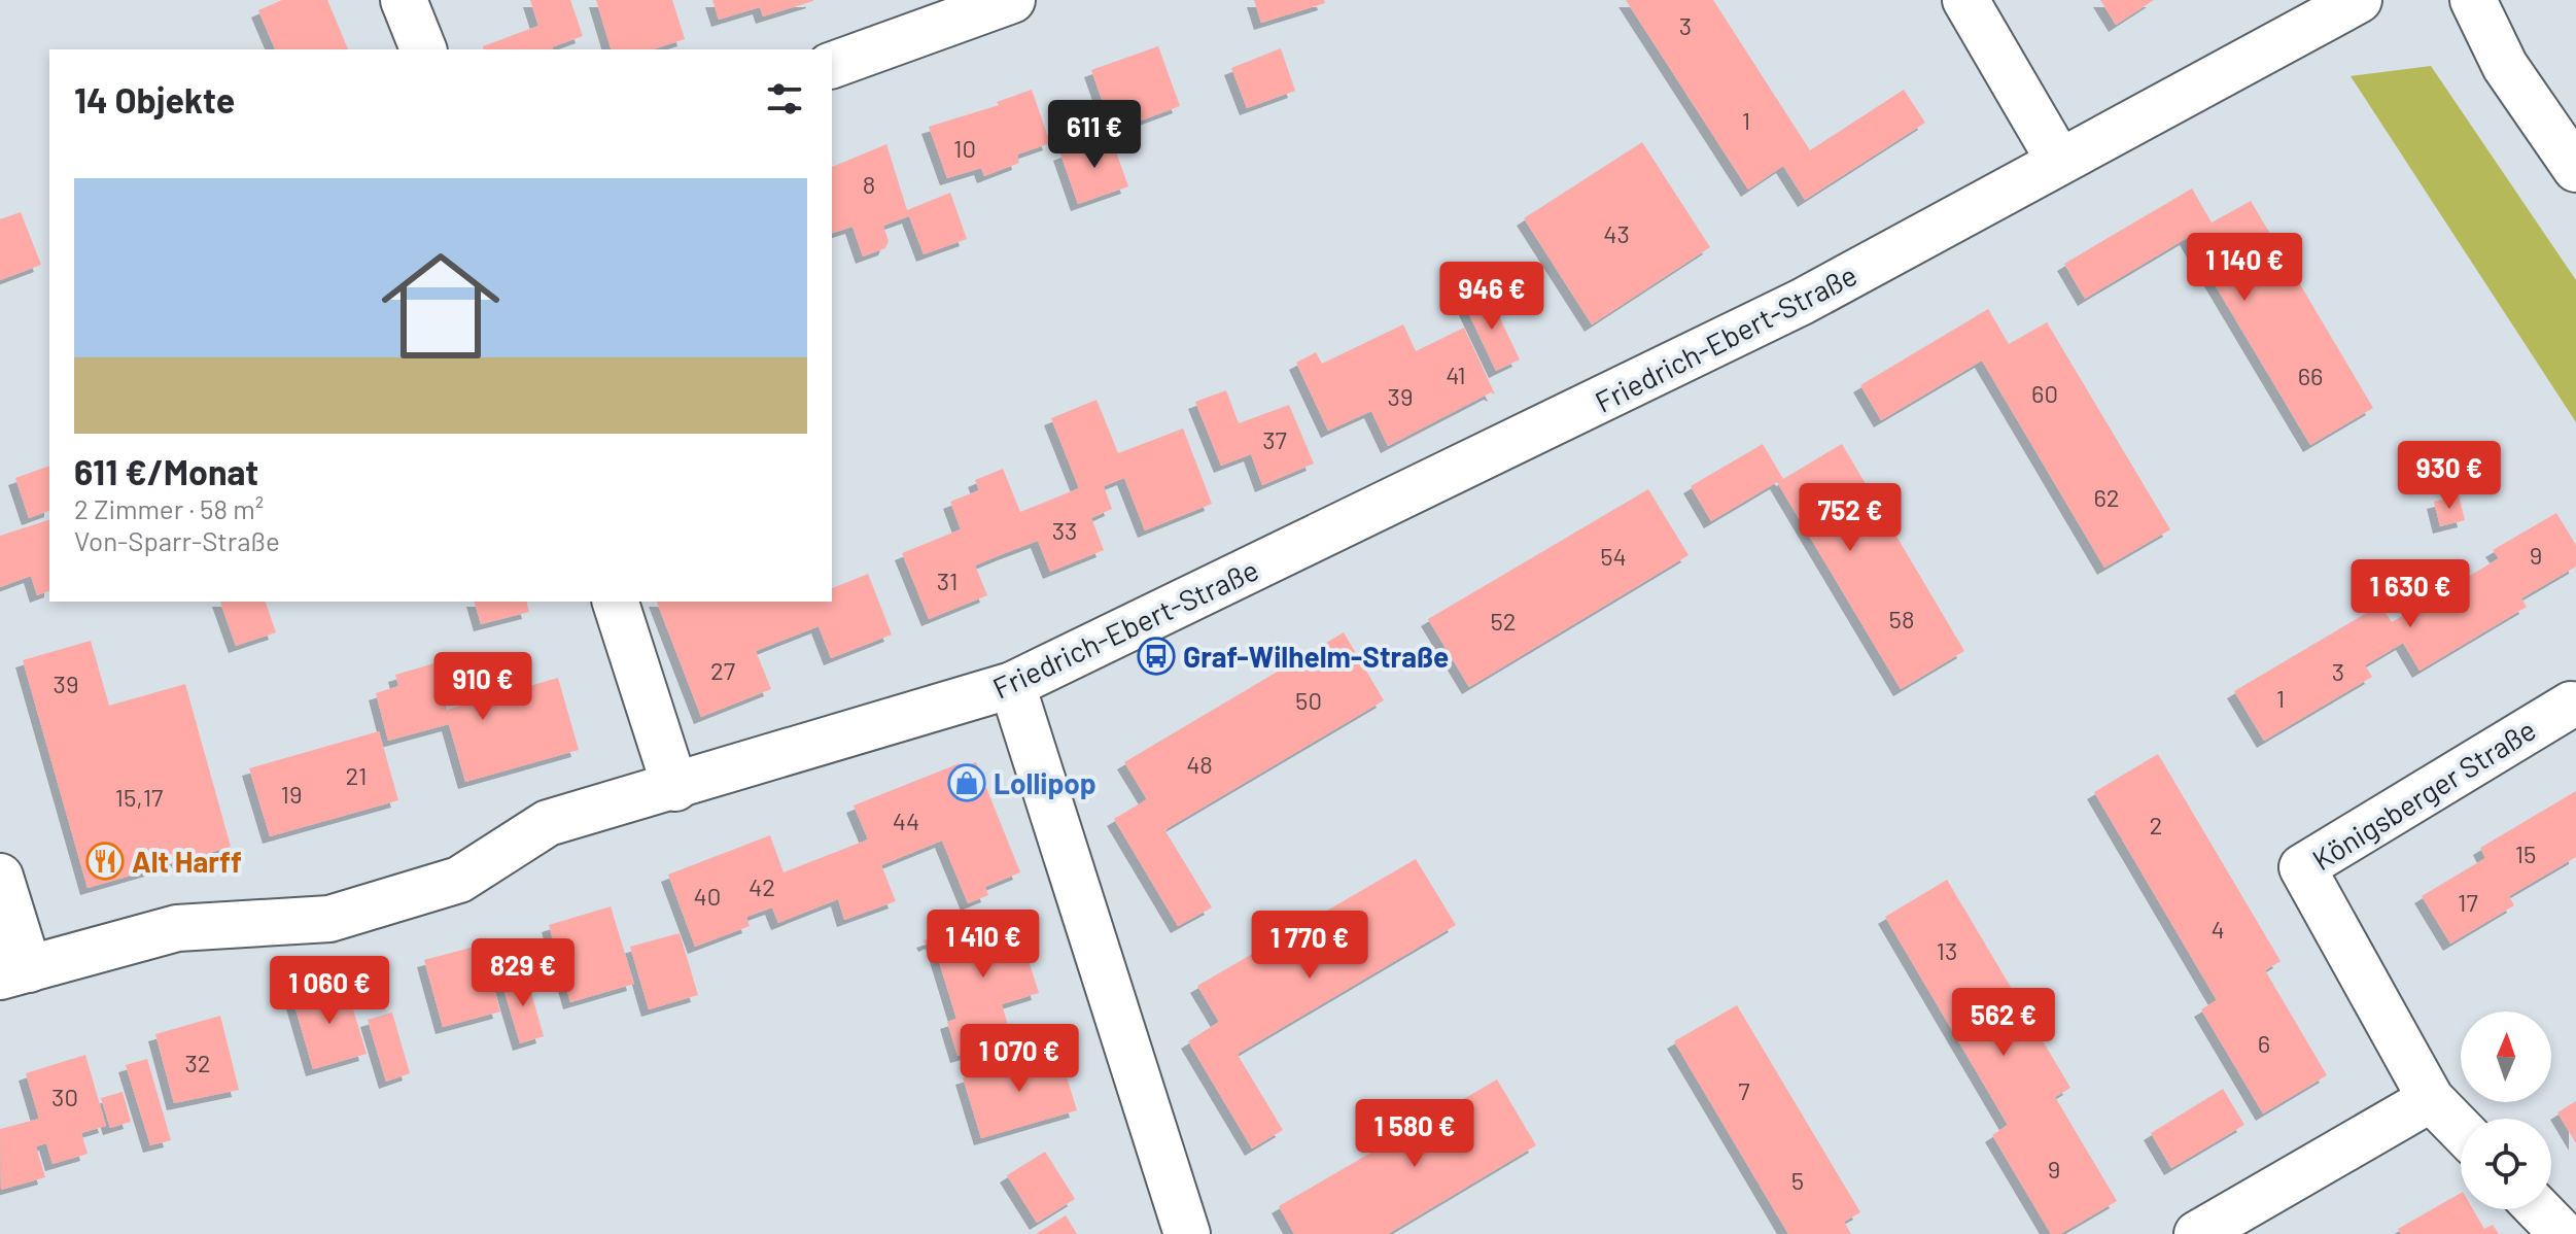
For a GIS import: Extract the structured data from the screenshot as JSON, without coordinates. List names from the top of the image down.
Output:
{
  "streets": {
    "street": ["Friedrich-Ebert-Straße", "Königsberger Straße"]
  },
  "places": {
    "bus stop": ["Graf-Wilhelm-Straße"],
    "shop": ["Lollipop"],
    "restaurant": ["Alt Harff"]
  },
  "house_numbers": [
    "3",
    "1",
    "10",
    "8",
    "43",
    "41",
    "66",
    "60",
    "39",
    "37",
    "62",
    "33",
    "9",
    "54",
    "31",
    "58",
    "52",
    "27",
    "3",
    "39",
    "1",
    "50",
    "48",
    "21",
    "19",
    "15,17",
    "44",
    "2",
    "15",
    "42",
    "40",
    "17",
    "4",
    "13",
    "6",
    "32",
    "7",
    "30",
    "9",
    "5"
  ],
  "north": "top",
  "page": {
    "heading": "14 Objekte",
    "price": [
      "611 €",
      "1 140 €",
      "946 €",
      "930 €",
      "752 €",
      "1 630 €",
      "910 €",
      "1 410 €",
      "1 770 €",
      "829 €",
      "1 060 €",
      "562 €",
      "1 070 €",
      "1 580 €"
    ],
    "list": [
      {
        "name": "611 €/Monat",
        "note": "2 Zimmer · 58 m² · Von-Sparr-Straße"
      }
    ]
  }
}
